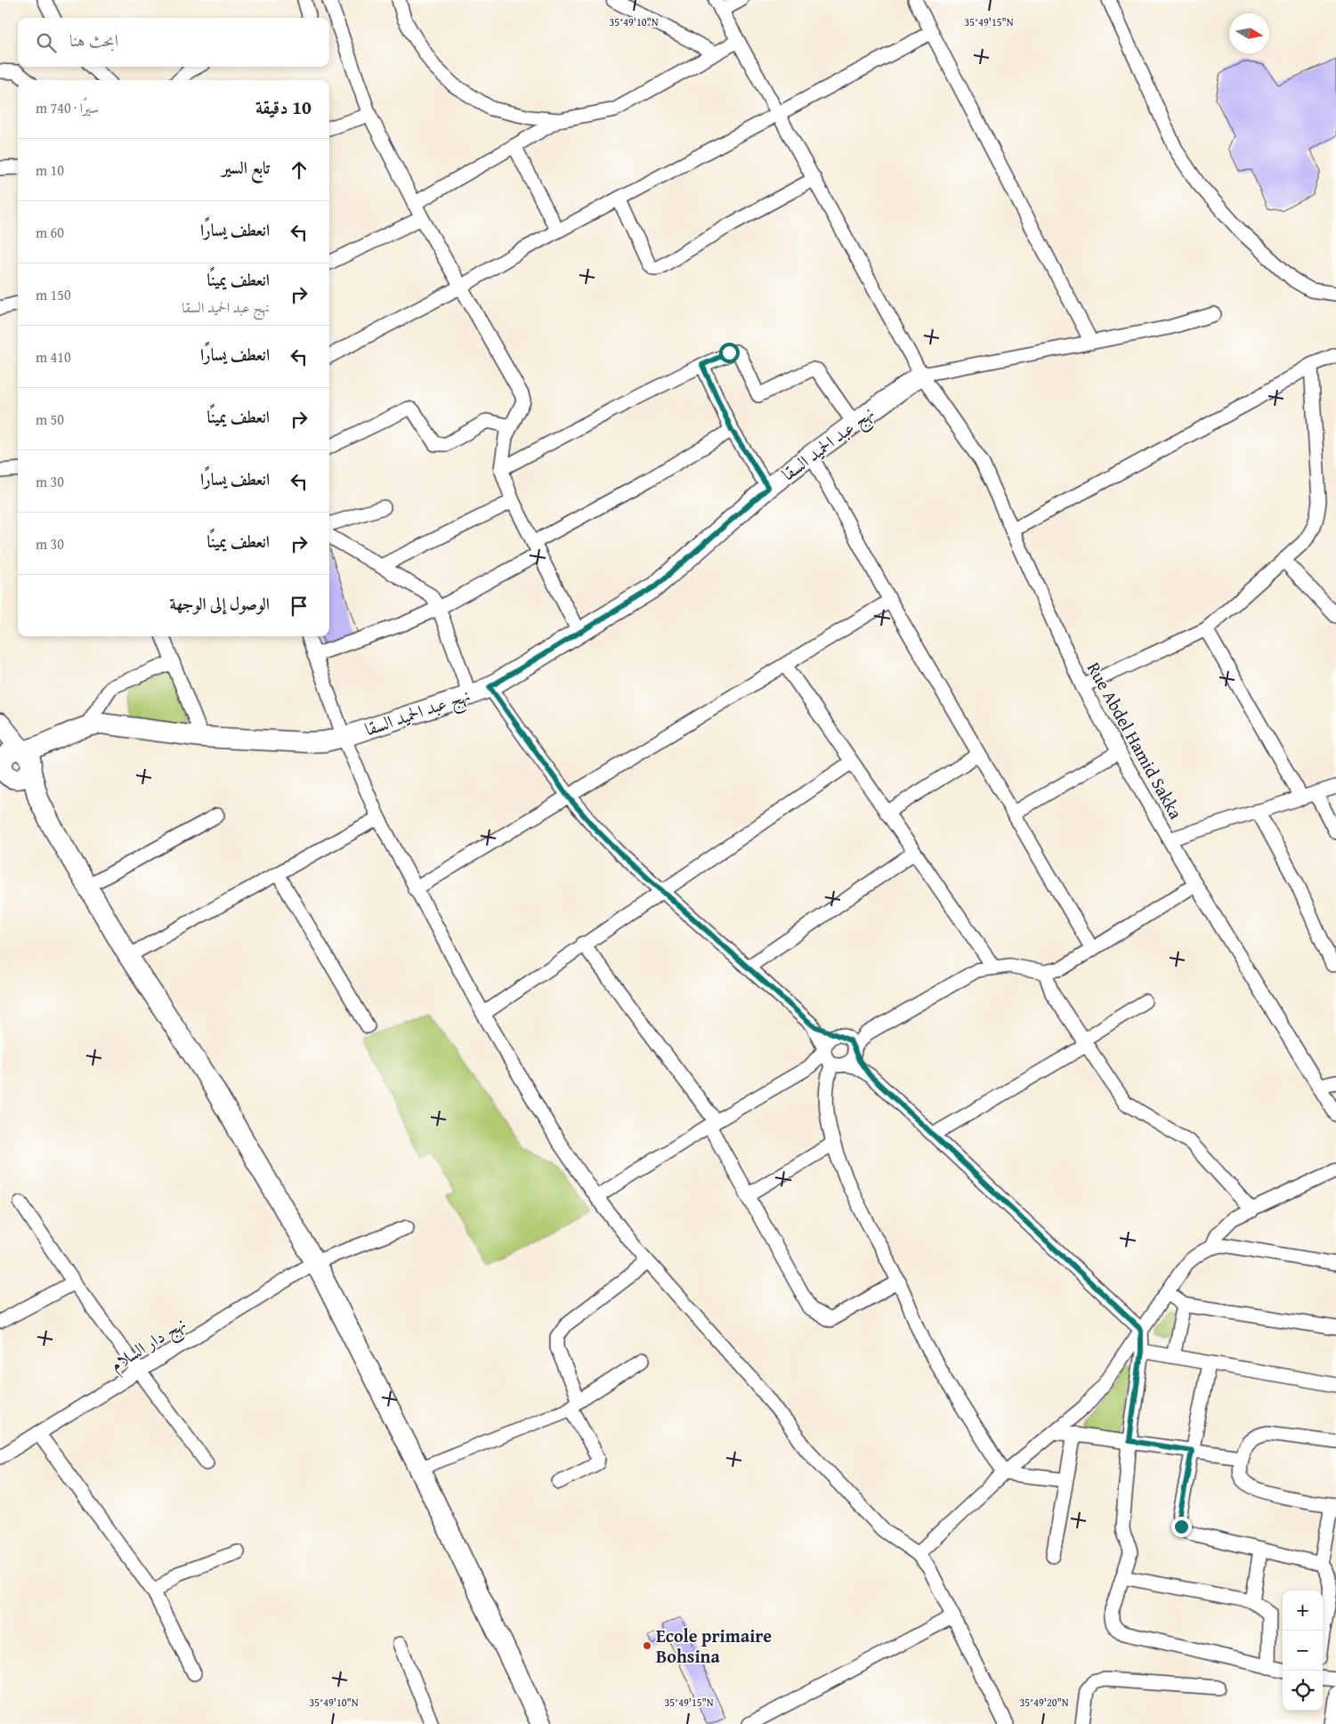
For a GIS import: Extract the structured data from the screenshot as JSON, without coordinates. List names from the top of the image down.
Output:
{
  "streets": {
    "main road": ["نهج عبد الحميد السقا"],
    "street": ["Rue Abdel Hamid Sakka", "نهج دار السلام"]
  },
  "crossings": [
    ["نهج عبد الحميد السقا", "Rue Abdel Hamid Sakka"]
  ],
  "places": ["Ecole primaire Bohsina"],
  "north": "right",
  "page": {
    "search": "ابحث هنا",
    "heading": ["10 دقيقة", "سيرًا · 740 m"],
    "list": [
      ["تابع السير", "10 m"],
      ["انعطف يسارًا", "60 m"],
      ["انعطف يمينًا", "نهج عبد الحميد السقا", "150 m"],
      ["انعطف يسارًا", "410 m"],
      ["انعطف يمينًا", "50 m"],
      ["انعطف يسارًا", "30 m"],
      ["انعطف يمينًا", "30 m"],
      "الوصول إلى الوجهة"
    ],
    "map_buttons": ["+", "−"]
  },
  "coordinates": ["35°49'10\"N", "35°49'15\"N", "35°49'20\"N"]
}
